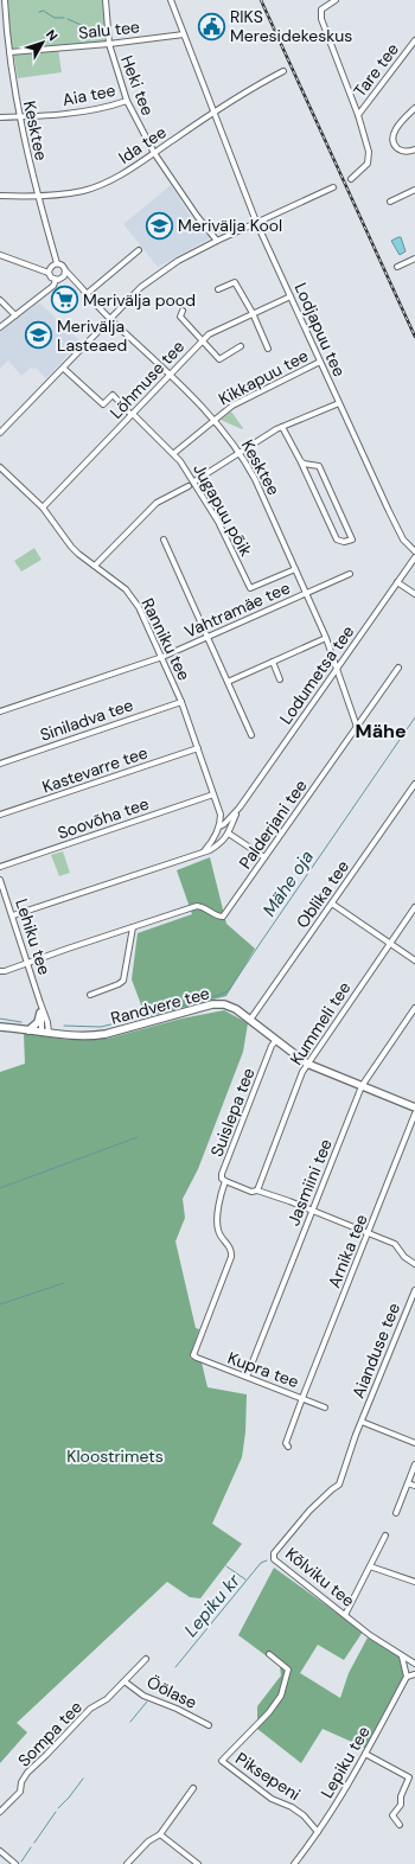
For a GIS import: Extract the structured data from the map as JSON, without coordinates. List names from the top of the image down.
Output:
{
  "streets": {
    "main road": ["Randvere tee"],
    "street": [
      "Salu tee",
      "Tare tee",
      "Heki tee",
      "Aia tee",
      "Kesktee",
      "Ida tee",
      "Lodjapuu tee",
      "Kikkapuu tee",
      "Lõhmuse tee",
      "Jugapuu põik",
      "Vahtramäe tee",
      "Ranniku tee",
      "Lodumetsa tee",
      "Siniladva tee",
      "Kastevarre tee",
      "Soovõha tee",
      "Palderjani tee",
      "Oblika tee",
      "Lehiku tee",
      "Kummeli tee",
      "Suislepa tee",
      "Jasmiini tee",
      "Arnika tee",
      "Aianduse tee",
      "Kupra tee",
      "Kõlviku tee",
      "Öölase",
      "Sompa tee",
      "Lepiku tee",
      "Piksepeni"
    ]
  },
  "crossings": [
    ["Salu tee", "Heki tee"],
    ["Salu tee", "Kesktee"],
    ["Salu tee", "Lodjapuu tee"],
    ["Heki tee", "Aia tee"],
    ["Heki tee", "Ida tee"],
    ["Aia tee", "Kesktee"],
    ["Kesktee", "Ida tee"],
    ["Kesktee", "Kikkapuu tee"],
    ["Kesktee", "Lõhmuse tee"],
    ["Kesktee", "Jugapuu põik"],
    ["Kesktee", "Vahtramäe tee"],
    ["Kesktee", "Lodumetsa tee"],
    ["Kesktee", "Palderjani tee"],
    ["Ida tee", "Lodjapuu tee"],
    ["Lodjapuu tee", "Kikkapuu tee"],
    ["Lodjapuu tee", "Lõhmuse tee"],
    ["Kikkapuu tee", "Jugapuu põik"],
    ["Lõhmuse tee", "Jugapuu põik"],
    ["Lõhmuse tee", "Ranniku tee"],
    ["Vahtramäe tee", "Ranniku tee"],
    ["Ranniku tee", "Siniladva tee"],
    ["Ranniku tee", "Kastevarre tee"],
    ["Ranniku tee", "Soovõha tee"],
    ["Palderjani tee", "Lehiku tee"],
    ["Oblika tee", "Randvere tee"],
    ["Lehiku tee", "Randvere tee"],
    ["Randvere tee", "Kummeli tee"],
    ["Randvere tee", "Suislepa tee"],
    ["Randvere tee", "Jasmiini tee"],
    ["Suislepa tee", "Kupra tee"],
    ["Jasmiini tee", "Kupra tee"],
    ["Arnika tee", "Kupra tee"],
    ["Aianduse tee", "Kõlviku tee"],
    ["Öölase", "Sompa tee"],
    ["Lepiku tee", "Piksepeni"]
  ],
  "districts": ["Mähe"],
  "water": ["Mähe oja", "Lepiku kr"],
  "parks": ["Kloostrimets"],
  "places": {
    "public building": ["RIKS Meresidekeskus"],
    "school or university": ["Merivälja Kool", "Merivälja Lasteaed"],
    "supermarket": ["Merivälja pood"]
  },
  "north": "top right"
}
